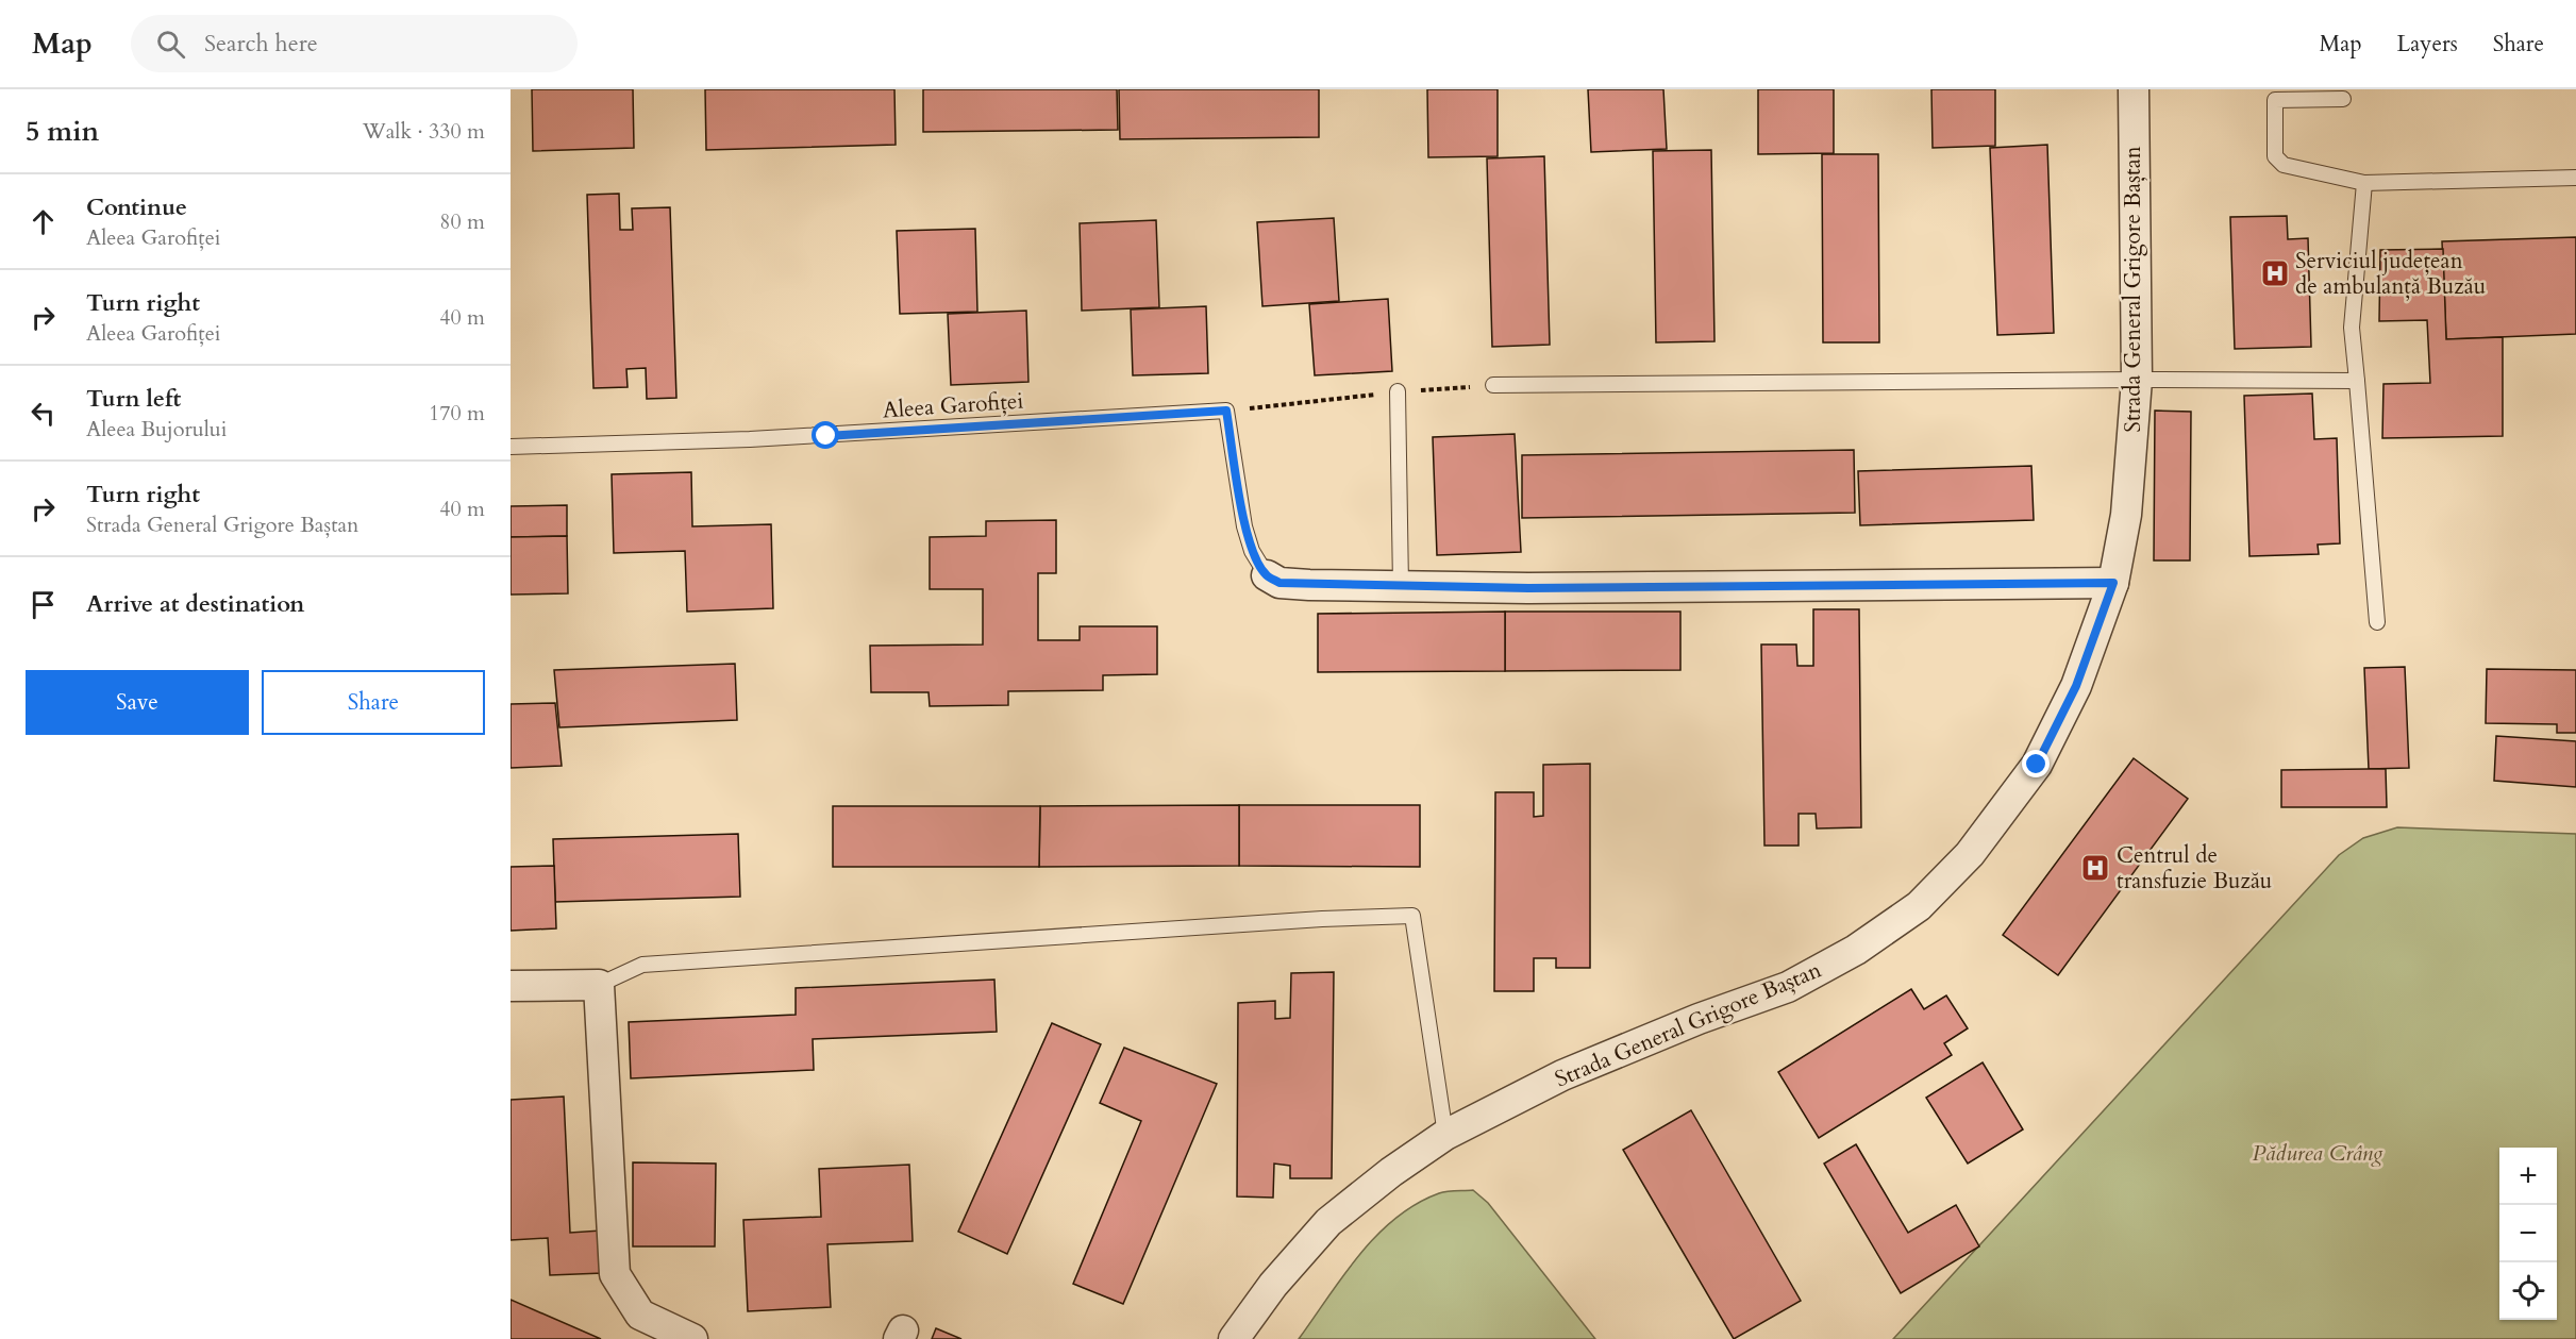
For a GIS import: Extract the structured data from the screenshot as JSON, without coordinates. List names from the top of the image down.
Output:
{
  "streets": {
    "street": ["Strada General Grigore Baștan"],
    "lane": ["Aleea Garofiței"]
  },
  "parks": ["Pădurea Crâng"],
  "places": {
    "hospital": ["Serviciul județean de ambulanță Buzău", "Centrul de transfuzie Buzău"]
  },
  "page": {
    "header": "Map",
    "search": "Search here",
    "nav": ["Map", "Layers", "Share"],
    "heading": ["5 min", "Walk · 330 m"],
    "list": [
      ["Continue", "Aleea Garofiței", "80 m"],
      ["Turn right", "Aleea Garofiței", "40 m"],
      ["Turn left", "Aleea Bujorului", "170 m"],
      ["Turn right", "Strada General Grigore Baștan", "40 m"],
      "Arrive at destination"
    ],
    "buttons": ["Save", "Share"],
    "map_buttons": ["+", "−"]
  }
}
